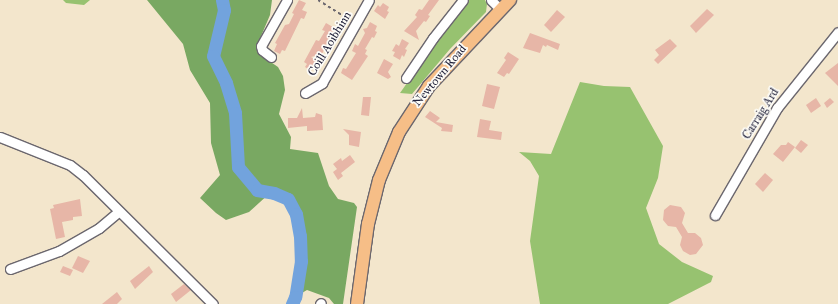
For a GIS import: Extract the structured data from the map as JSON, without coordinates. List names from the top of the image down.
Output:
{
  "streets": {
    "main road": ["Newtown Road"],
    "street": ["Coill Aoibhinn", "Carraig Ard"]
  }
}
